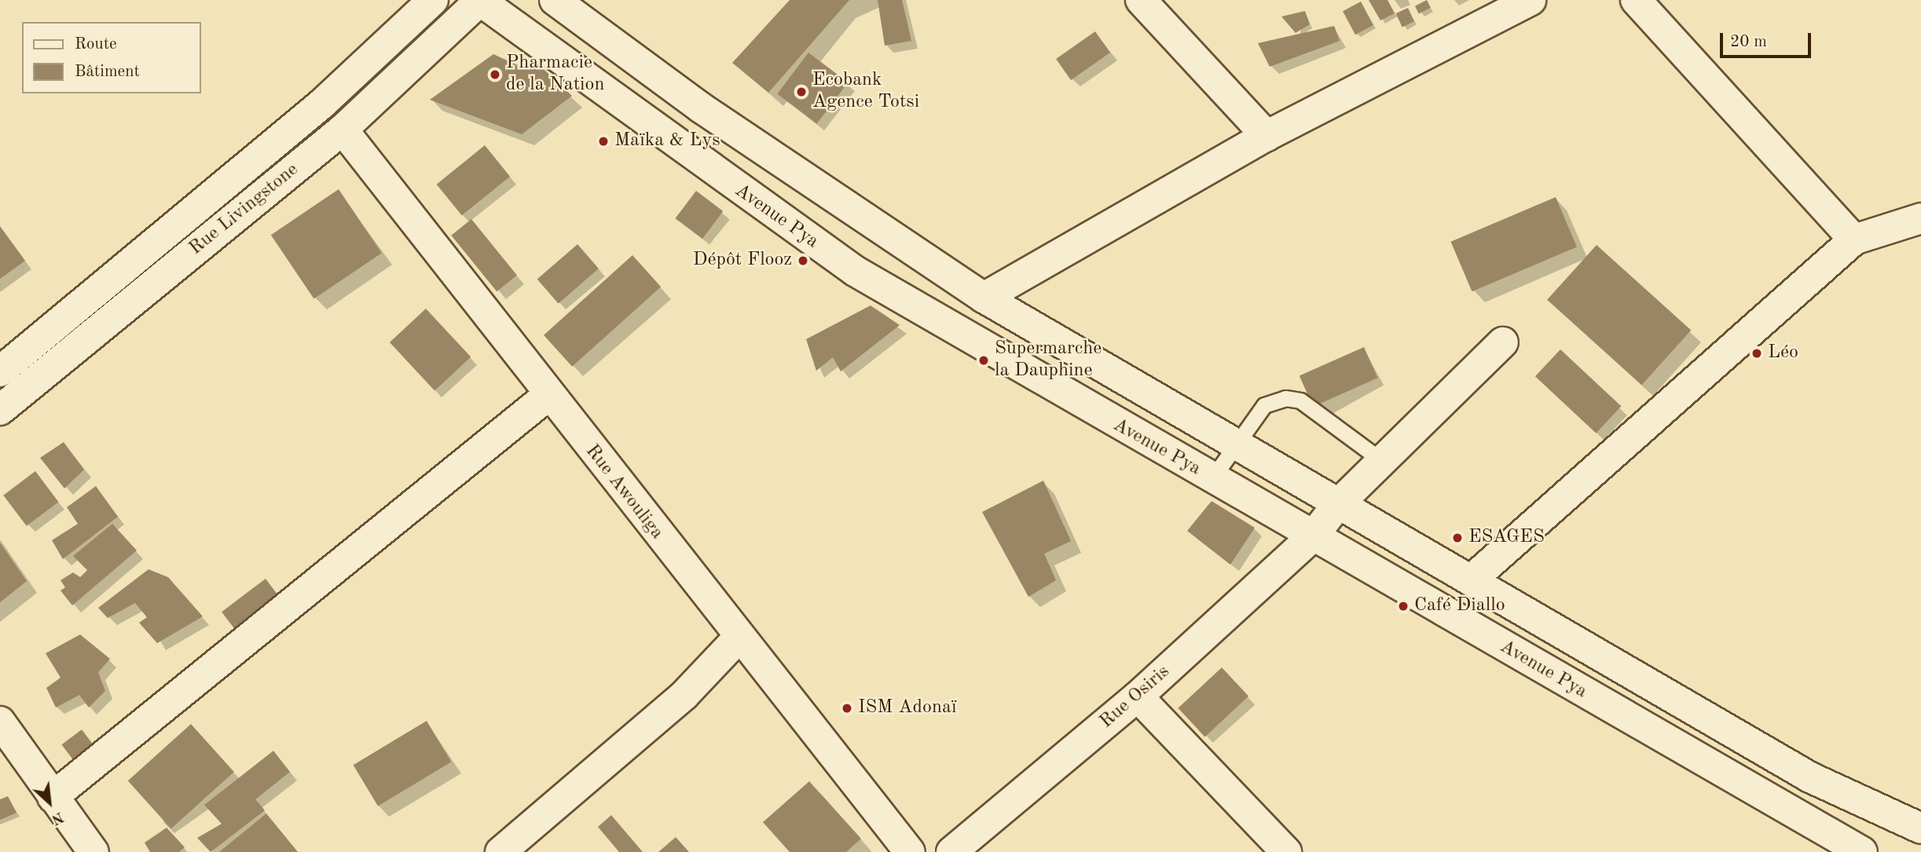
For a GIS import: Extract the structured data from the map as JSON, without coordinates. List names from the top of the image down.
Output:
{
  "streets": {
    "street": [
      "Rue Livingstone",
      "Avenue Pya",
      "Rue Awouliga",
      "Rue Osiris"
    ]
  },
  "crossings": [
    ["Rue Livingstone", "Avenue Pya"],
    ["Rue Livingstone", "Rue Awouliga"],
    ["Avenue Pya", "Rue Osiris"]
  ],
  "places": [
    "Pharmacie de la Nation",
    "Ecobank Agence Totsi",
    "Maïka & Lys",
    "Dépôt Flooz",
    "Léo",
    "Supermarche la Dauphine",
    "ESAGES",
    "Café Diallo",
    "ISM Adonaï"
  ],
  "legend": ["Route", "Bâtiment"],
  "scale_bar": "20 m",
  "north": "bottom right"
}
